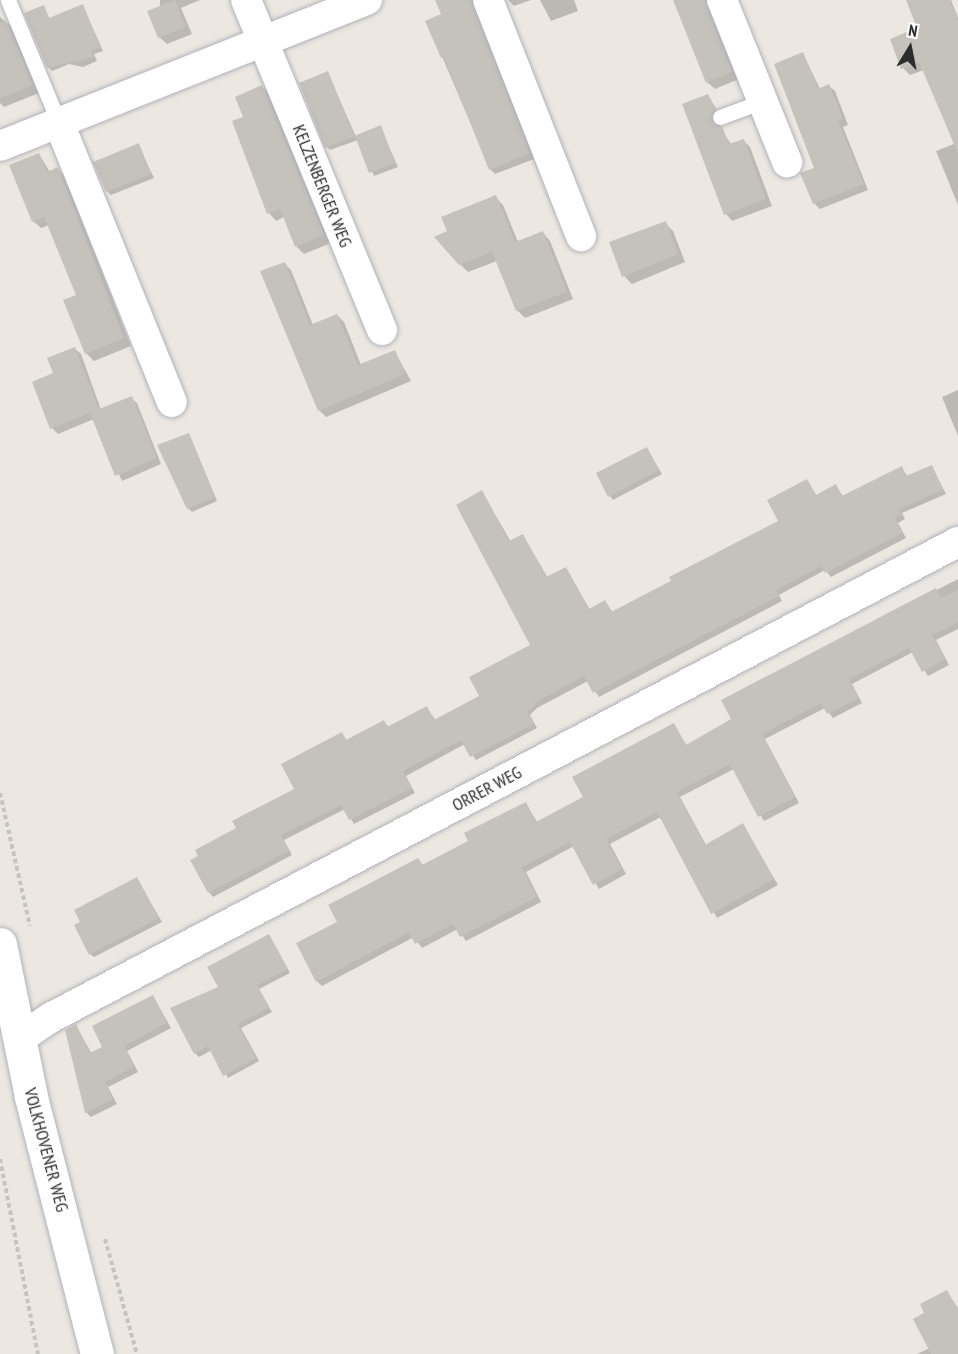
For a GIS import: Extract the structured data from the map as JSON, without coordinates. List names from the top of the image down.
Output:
{
  "streets": {
    "street": ["KELZENBERGER WEG", "ORRER WEG", "VOLKHOVENER WEG"]
  },
  "crossings": [
    ["ORRER WEG", "VOLKHOVENER WEG"]
  ],
  "north": "top"
}
